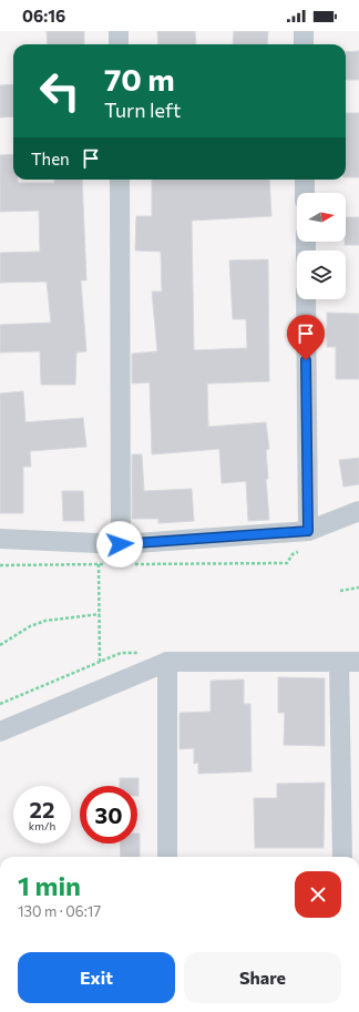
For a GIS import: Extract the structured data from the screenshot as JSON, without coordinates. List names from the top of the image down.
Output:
{
  "north": "right",
  "page": {
    "status": "06:16",
    "turn": ["70 m", "Turn left"],
    "then": "Then",
    "speed": "22 km/h",
    "limit": "30",
    "heading": ["1 min", "130 m · 06:17"],
    "buttons": ["Exit", "Share"]
  }
}
